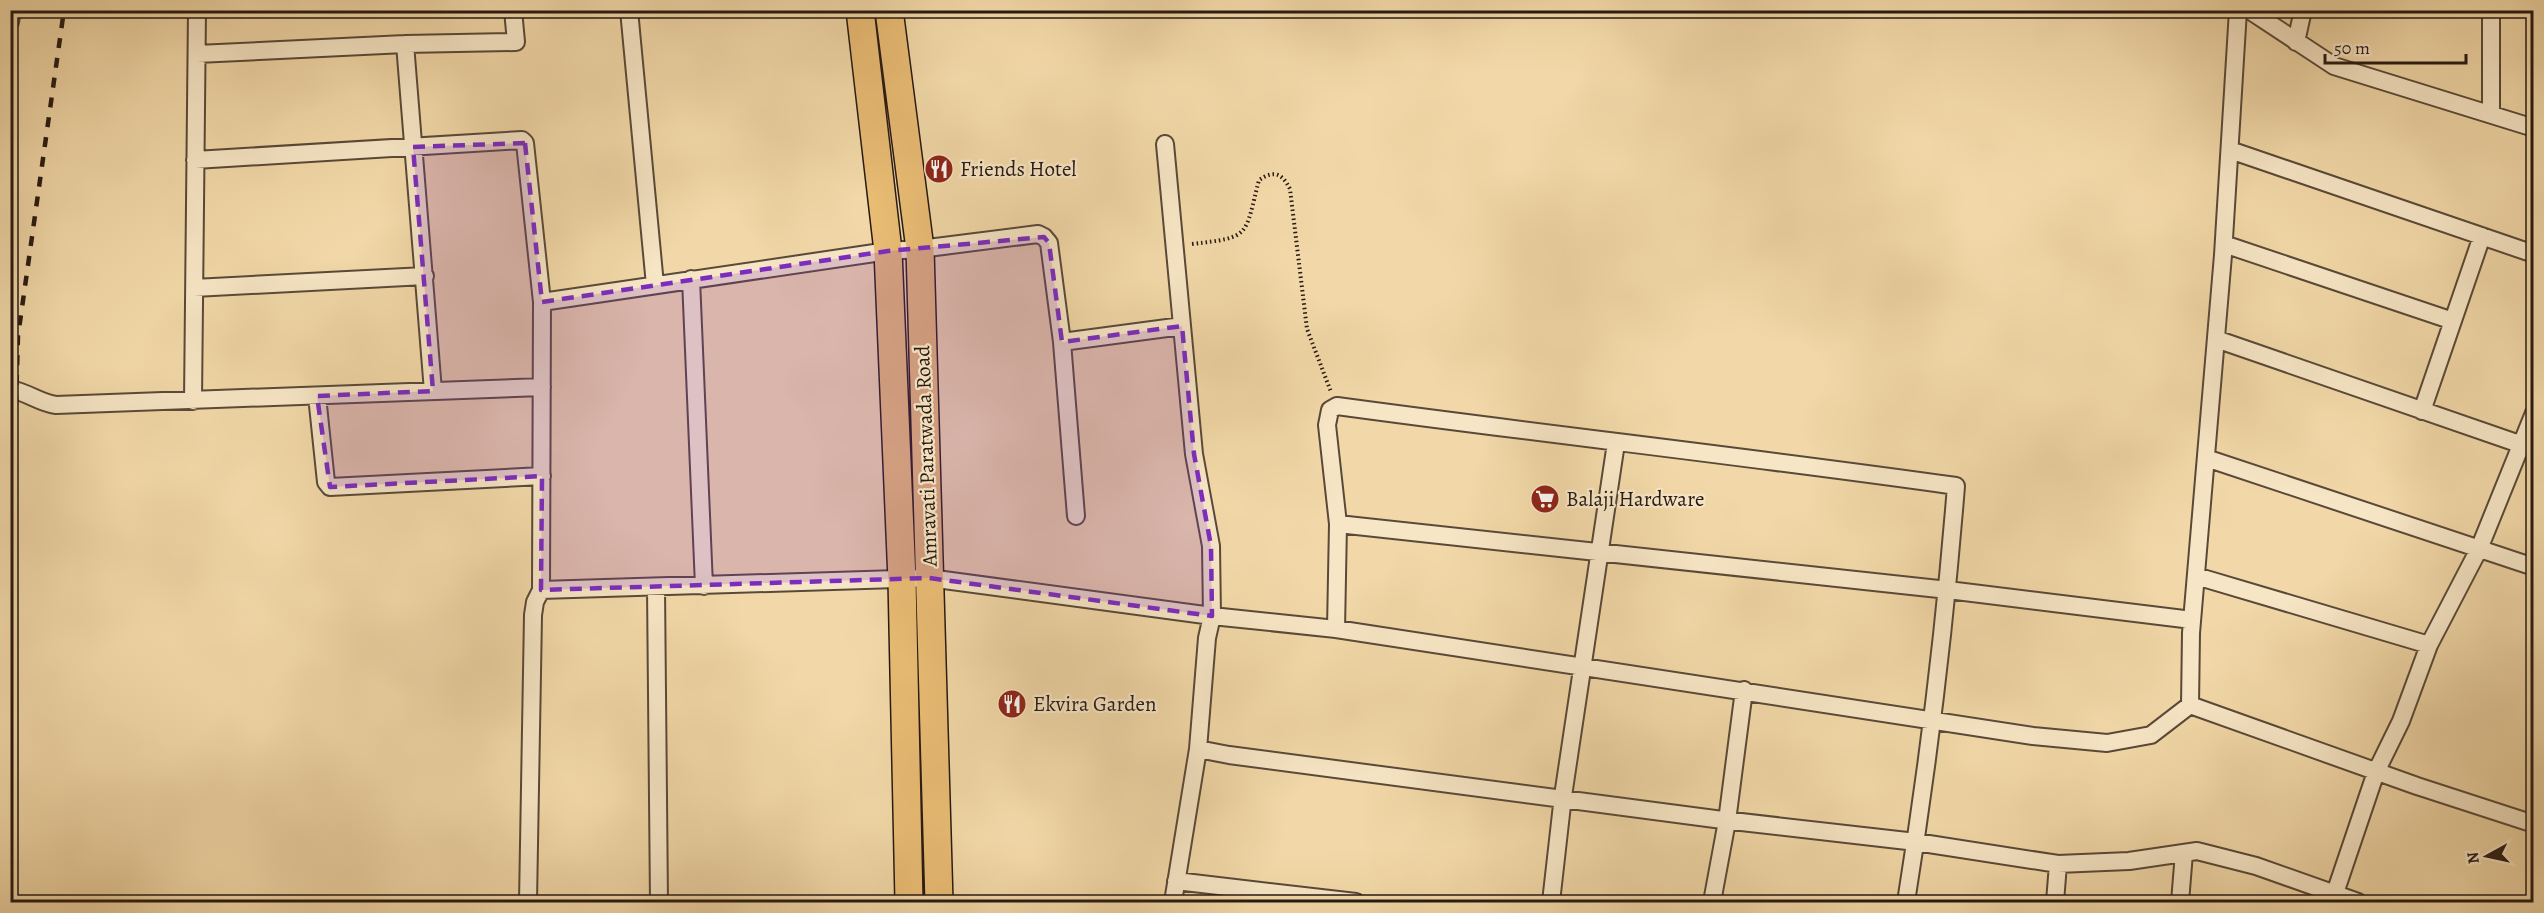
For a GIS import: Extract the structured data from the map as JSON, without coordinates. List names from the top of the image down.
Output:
{
  "streets": {
    "main road": ["Amravati Paratwada Road"]
  },
  "places": {
    "restaurant": ["Friends Hotel", "Ekvira Garden"],
    "supermarket": ["Balaji Hardware"]
  },
  "scale_bar": "50 m",
  "north": "left"
}
